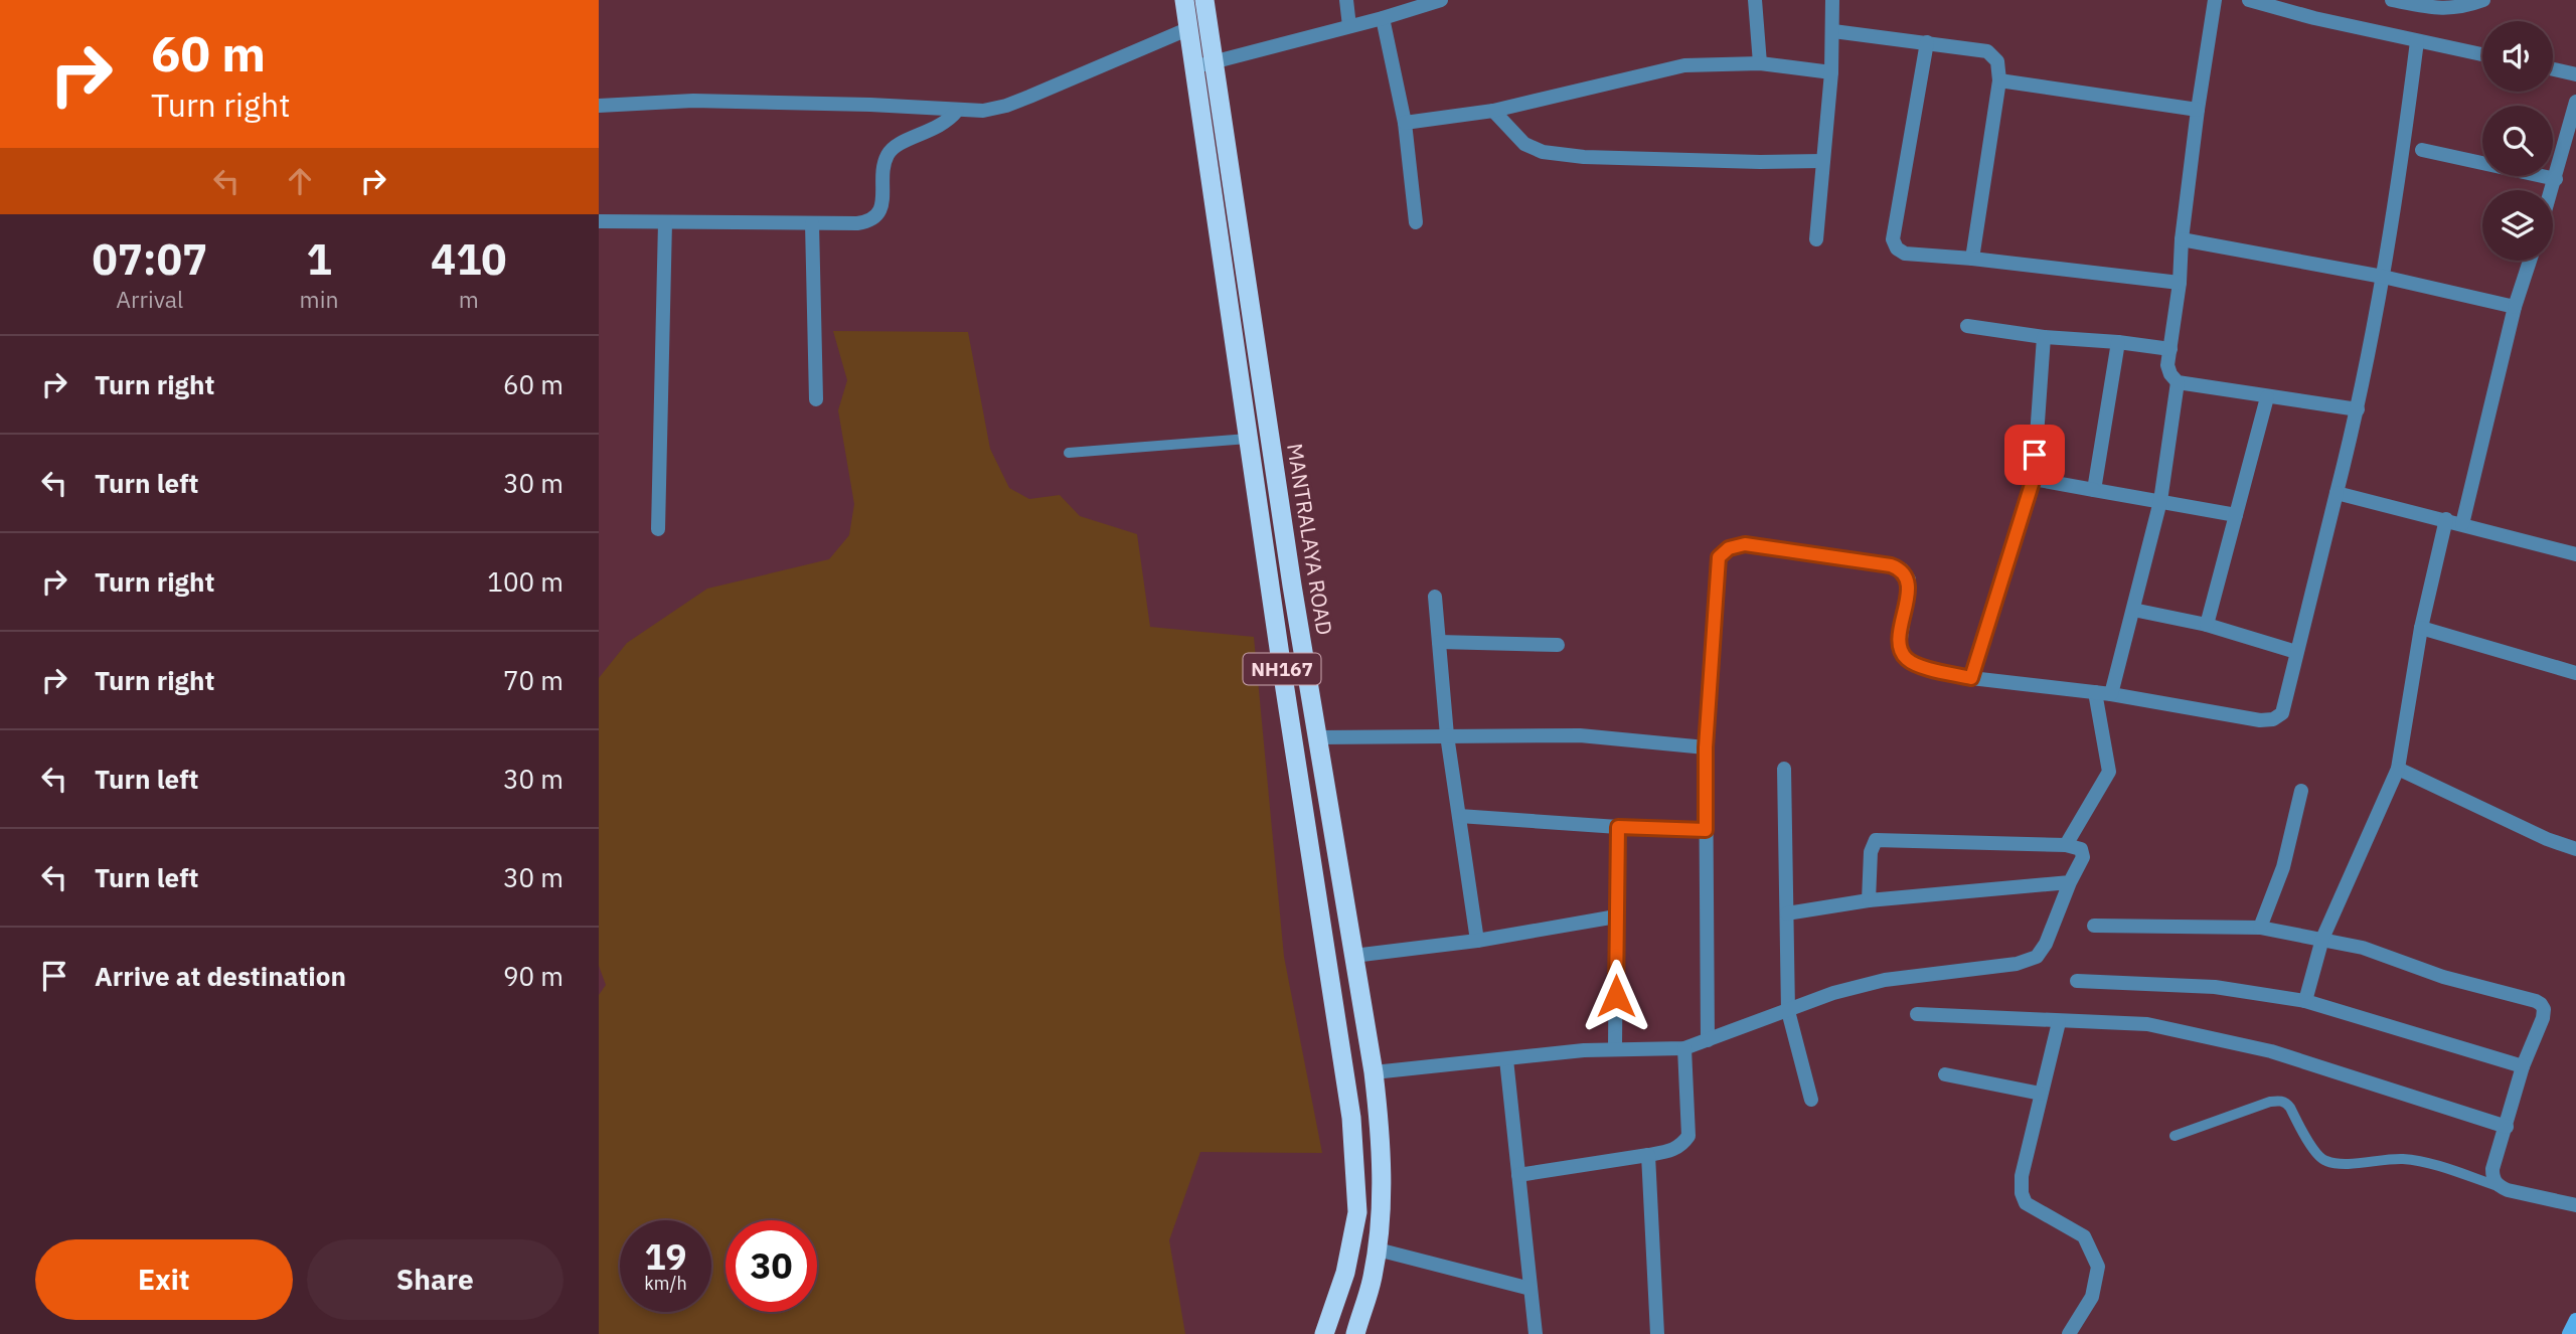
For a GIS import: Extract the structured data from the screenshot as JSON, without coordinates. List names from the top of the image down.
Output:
{
  "streets": {
    "highway": ["MANTRALAYA ROAD", "NH167"]
  },
  "crossings": [
    ["MANTRALAYA ROAD", "NH167"]
  ],
  "page": {
    "turn": ["60 m", "Turn right"],
    "eta": [
      "07:07",
      "Arrival",
      "1",
      "min",
      "410",
      "m"
    ],
    "list": [
      {
        "name": "Turn right",
        "value": "60 m"
      },
      {
        "name": "Turn left",
        "value": "30 m"
      },
      {
        "name": "Turn right",
        "value": "100 m"
      },
      {
        "name": "Turn right",
        "value": "70 m"
      },
      {
        "name": "Turn left",
        "value": "30 m"
      },
      {
        "name": "Turn left",
        "value": "30 m"
      },
      {
        "name": "Arrive at destination",
        "value": "90 m"
      }
    ],
    "speed": "19 km/h",
    "limit": "30",
    "buttons": ["Exit", "Share"]
  }
}
